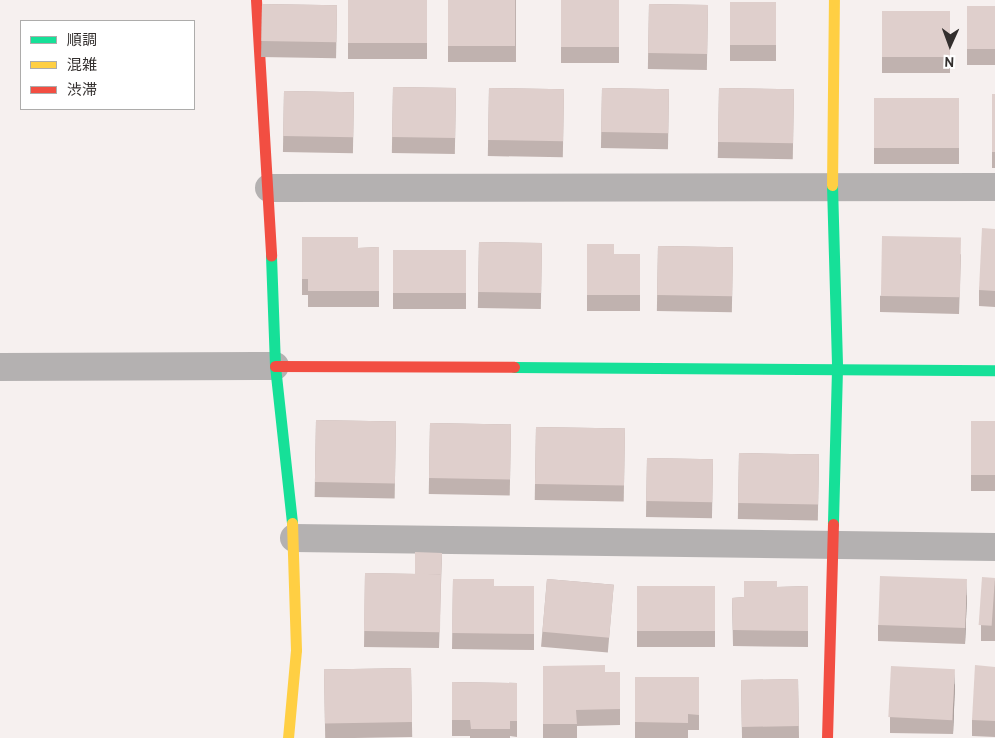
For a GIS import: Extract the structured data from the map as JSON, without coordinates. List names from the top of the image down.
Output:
{
  "legend": ["順調", "混雑", "渋滞"],
  "north": "bottom"
}
